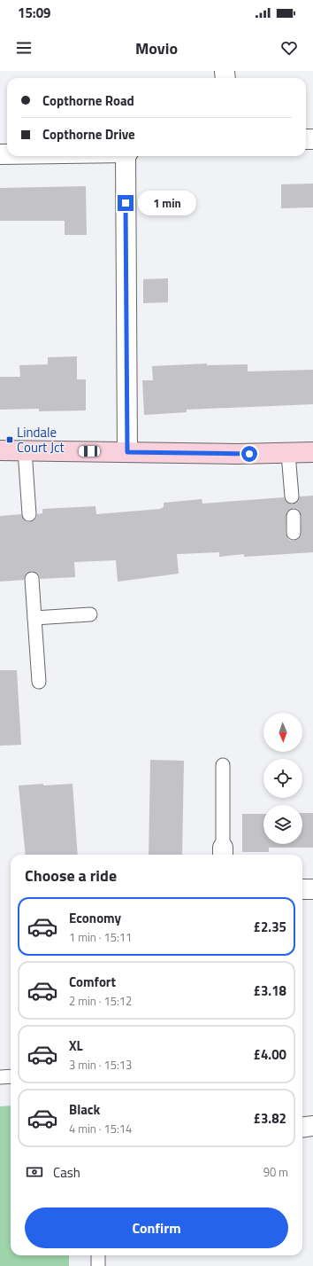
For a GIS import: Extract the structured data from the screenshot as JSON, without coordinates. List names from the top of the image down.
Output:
{
  "places": {
    "transit": ["Lindale Court Jct"]
  },
  "north": "bottom",
  "page": {
    "status": "15:09",
    "header": "Movio",
    "banner": ["Copthorne Road", "Copthorne Drive"],
    "bubble": "1 min",
    "heading": "Choose a ride",
    "list": [
      {
        "name": "Economy",
        "note": "1 min · 15:11",
        "value": "£2.35"
      },
      {
        "name": "Comfort",
        "note": "2 min · 15:12",
        "value": "£3.18"
      },
      {
        "name": "XL",
        "note": "3 min · 15:13",
        "value": "£4.00"
      },
      {
        "name": "Black",
        "note": "4 min · 15:14",
        "value": "£3.82"
      }
    ],
    "pay": ["Cash", "90 m"],
    "buttons": "Confirm"
  }
}
